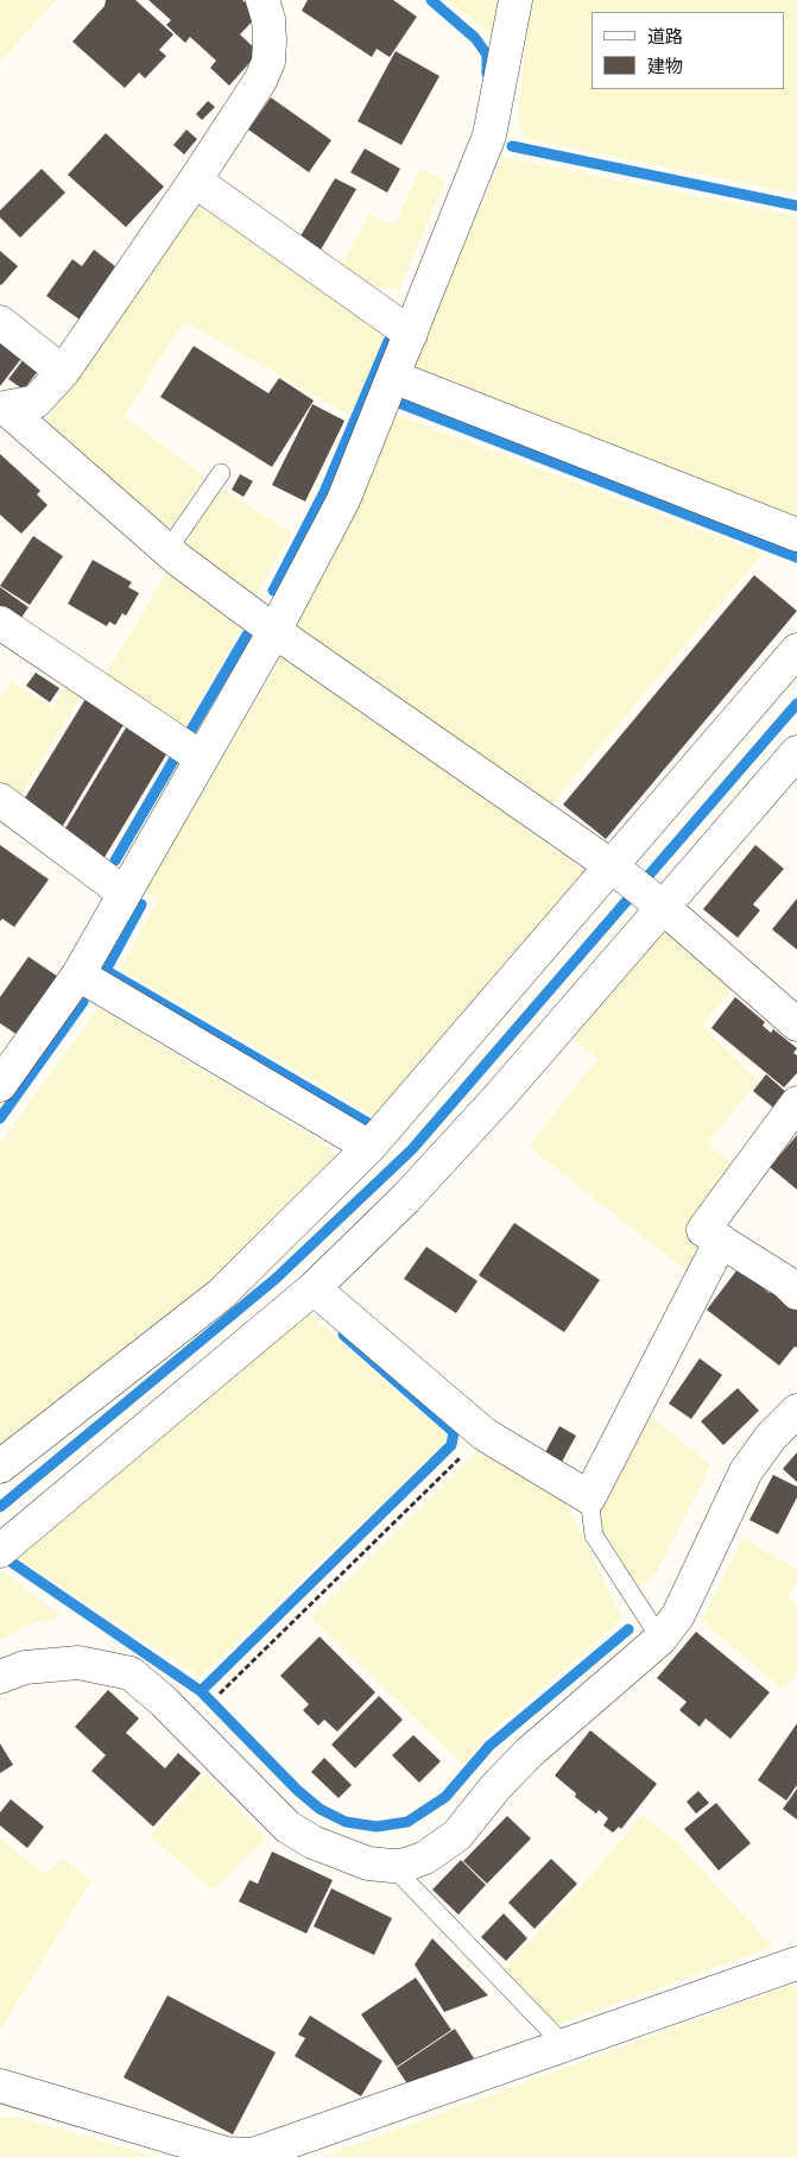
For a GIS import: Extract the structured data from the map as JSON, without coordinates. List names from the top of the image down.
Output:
{
  "legend": ["道路", "建物"]
}
